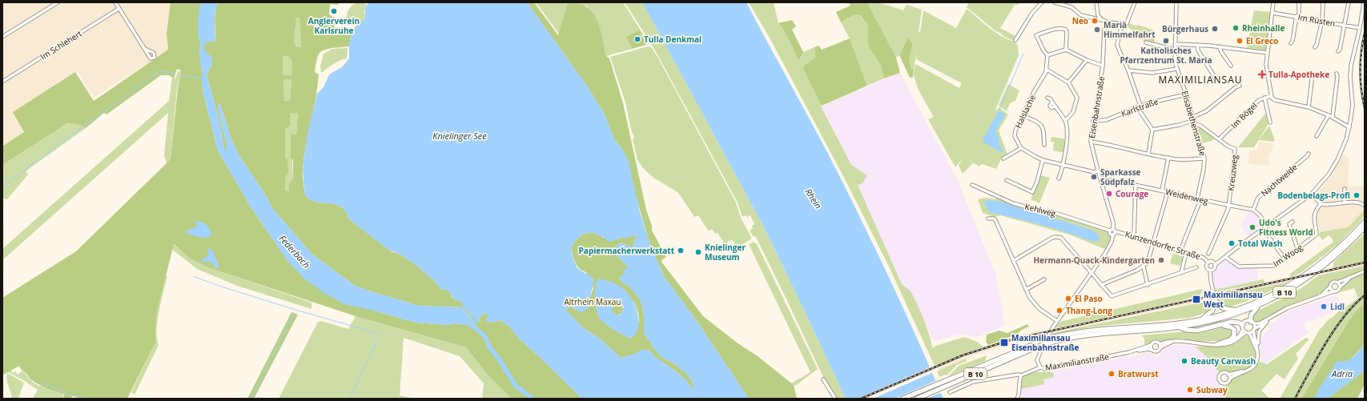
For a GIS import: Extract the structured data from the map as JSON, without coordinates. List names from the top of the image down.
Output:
{
  "streets": {
    "highway": ["B 10"],
    "street": [
      "Im Rüsten",
      "Im Schlehert",
      "Eisenbahnstraße",
      "Karlstraße",
      "Halslache",
      "Im Bögel",
      "Elisabethenstraße",
      "Kreuzweg",
      "Nachtweide",
      "Weidenweg",
      "Kehlweg",
      "Kunzendorfer Straße",
      "Im Woog",
      "Maximilianstraße"
    ]
  },
  "crossings": [
    ["Eisenbahnstraße", "Karlstraße"],
    ["Eisenbahnstraße", "Weidenweg"],
    ["Eisenbahnstraße", "Kunzendorfer Straße"],
    ["Karlstraße", "Elisabethenstraße"],
    ["Im Bögel", "Kreuzweg"],
    ["Elisabethenstraße", "Kreuzweg"],
    ["Elisabethenstraße", "Weidenweg"],
    ["Elisabethenstraße", "Kunzendorfer Straße"],
    ["Kreuzweg", "Weidenweg"],
    ["Nachtweide", "Weidenweg"]
  ],
  "districts": ["MAXIMILIANSAU"],
  "water": [
    "Knielinger See",
    "Rhein",
    "Federbach",
    "Adria"
  ],
  "parks": ["Altrhein Maxau"],
  "places": {
    "other": [
      "Anglerverein Karlsruhe",
      "Neo",
      "Rheinhalle",
      "Bürgerhaus",
      "Mariä Himmelfahrt",
      "Tulla Denkmal",
      "Katholisches Pfarrzentrum St. Maria",
      "El Greco",
      "Sparkasse Südpfalz",
      "Courage",
      "Bodenbelags-Profi",
      "Udo's Fitness World",
      "Total Wash",
      "Papiermacherwerkstatt",
      "Knielinger Museum",
      "Hermann-Quack-Kindergarten",
      "El Paso",
      "Lidl",
      "Thang-Long",
      "Beauty Carwash",
      "Bratwurst",
      "Subway"
    ],
    "health": ["Tulla-Apotheke"],
    "transit": ["Maximiliansau West", "Maximiliansau Eisenbahnstraße"]
  }
}
